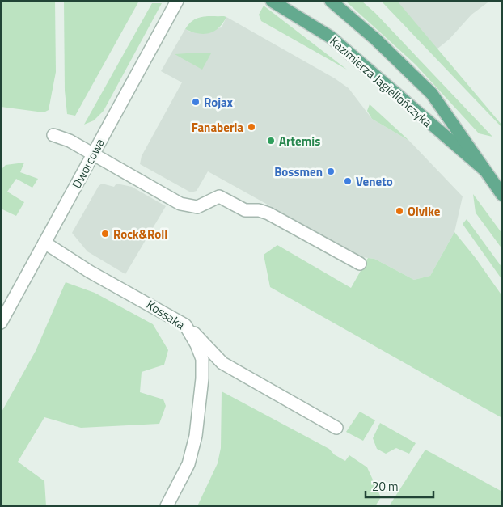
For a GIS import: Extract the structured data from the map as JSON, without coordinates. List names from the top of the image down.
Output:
{
  "streets": {
    "main road": ["Kazimierza Jagiellończyka"],
    "street": ["Dworcowa", "Kossaka"]
  },
  "crossings": [
    ["Dworcowa", "Kossaka"]
  ],
  "places": [
    "Rojax",
    "Fanaberia",
    "Artemis",
    "Bossmen",
    "Veneto",
    "Olvike",
    "Rock&Roll"
  ],
  "scale_bar": "20 m"
}
